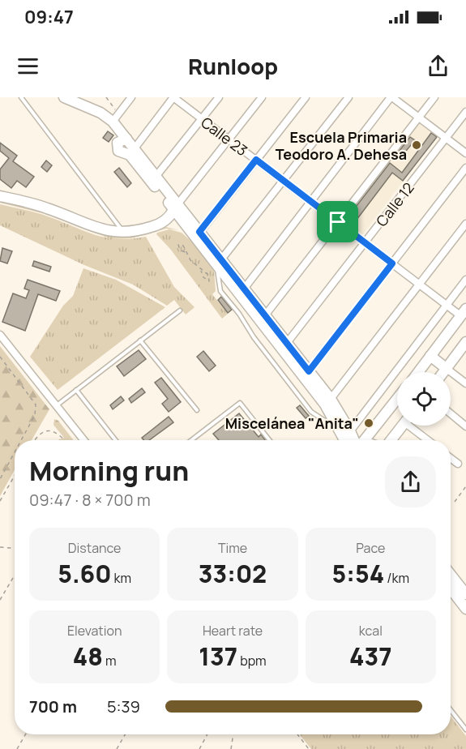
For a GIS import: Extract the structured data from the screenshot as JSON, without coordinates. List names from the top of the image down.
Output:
{
  "streets": {
    "street": ["Calle 23", "Calle 12"]
  },
  "crossings": [
    ["Calle 23", "Calle 12"]
  ],
  "places": ["Escuela Primaria Teodoro A. Dehesa", "Miscelánea \"Anita\""],
  "page": {
    "status": "09:47",
    "header": "Runloop",
    "heading": ["Morning run", "09:47 · 8 × 700 m"],
    "stats": [
      ["Distance", "5.60 km"],
      ["Time", "33:02"],
      ["Pace", "5:54 /km"],
      ["Elevation", "48 m"],
      ["Heart rate", "137 bpm"],
      ["kcal", "437"]
    ],
    "list": [
      {
        "name": "700 m",
        "note": "5:39"
      }
    ]
  }
}
